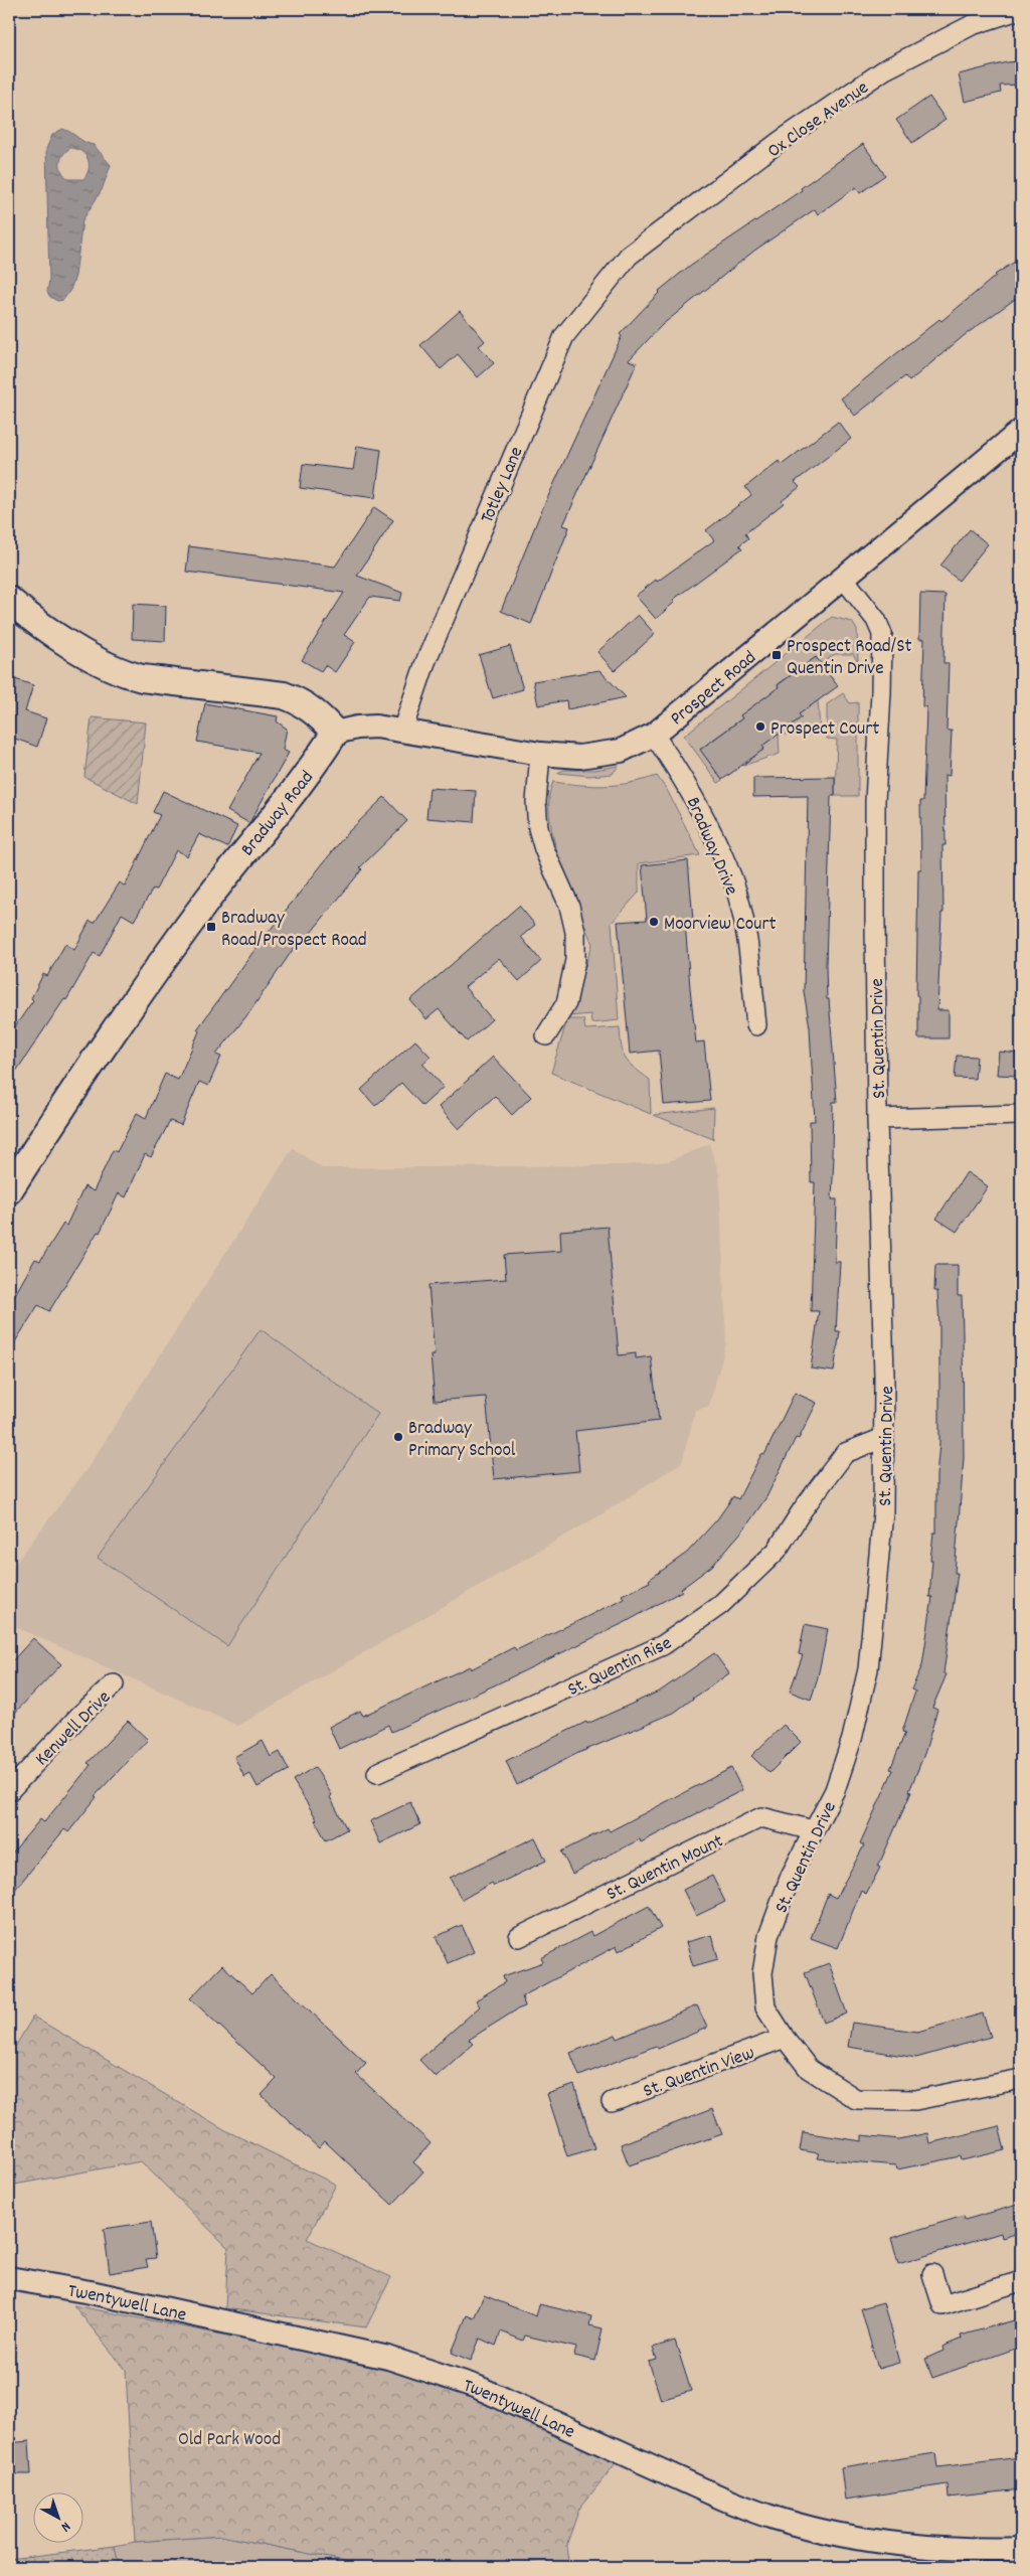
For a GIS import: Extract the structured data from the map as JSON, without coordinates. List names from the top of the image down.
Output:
{
  "streets": {
    "main road": ["Bradway Road"],
    "street": [
      "Ox Close Avenue",
      "Totley Lane",
      "Prospect Road",
      "Bradway Drive",
      "St. Quentin Drive",
      "St. Quentin Rise",
      "Kenwell Drive",
      "St. Quentin Mount",
      "St. Quentin View",
      "Twentywell Lane"
    ]
  },
  "crossings": [
    ["Ox Close Avenue", "Totley Lane"],
    ["Totley Lane", "Prospect Road"],
    ["Prospect Road", "Bradway Road"],
    ["Prospect Road", "Bradway Drive"],
    ["Prospect Road", "St. Quentin Drive"],
    ["St. Quentin Drive", "St. Quentin Rise"],
    ["St. Quentin Drive", "St. Quentin Mount"],
    ["St. Quentin Drive", "St. Quentin View"]
  ],
  "parks": ["Old Park Wood"],
  "places": {
    "transit": ["Prospect Road/St Quentin Drive", "Bradway Road/Prospect Road"],
    "other": ["Prospect Court", "Moorview Court", "Bradway Primary School"]
  },
  "north": "bottom right"
}
